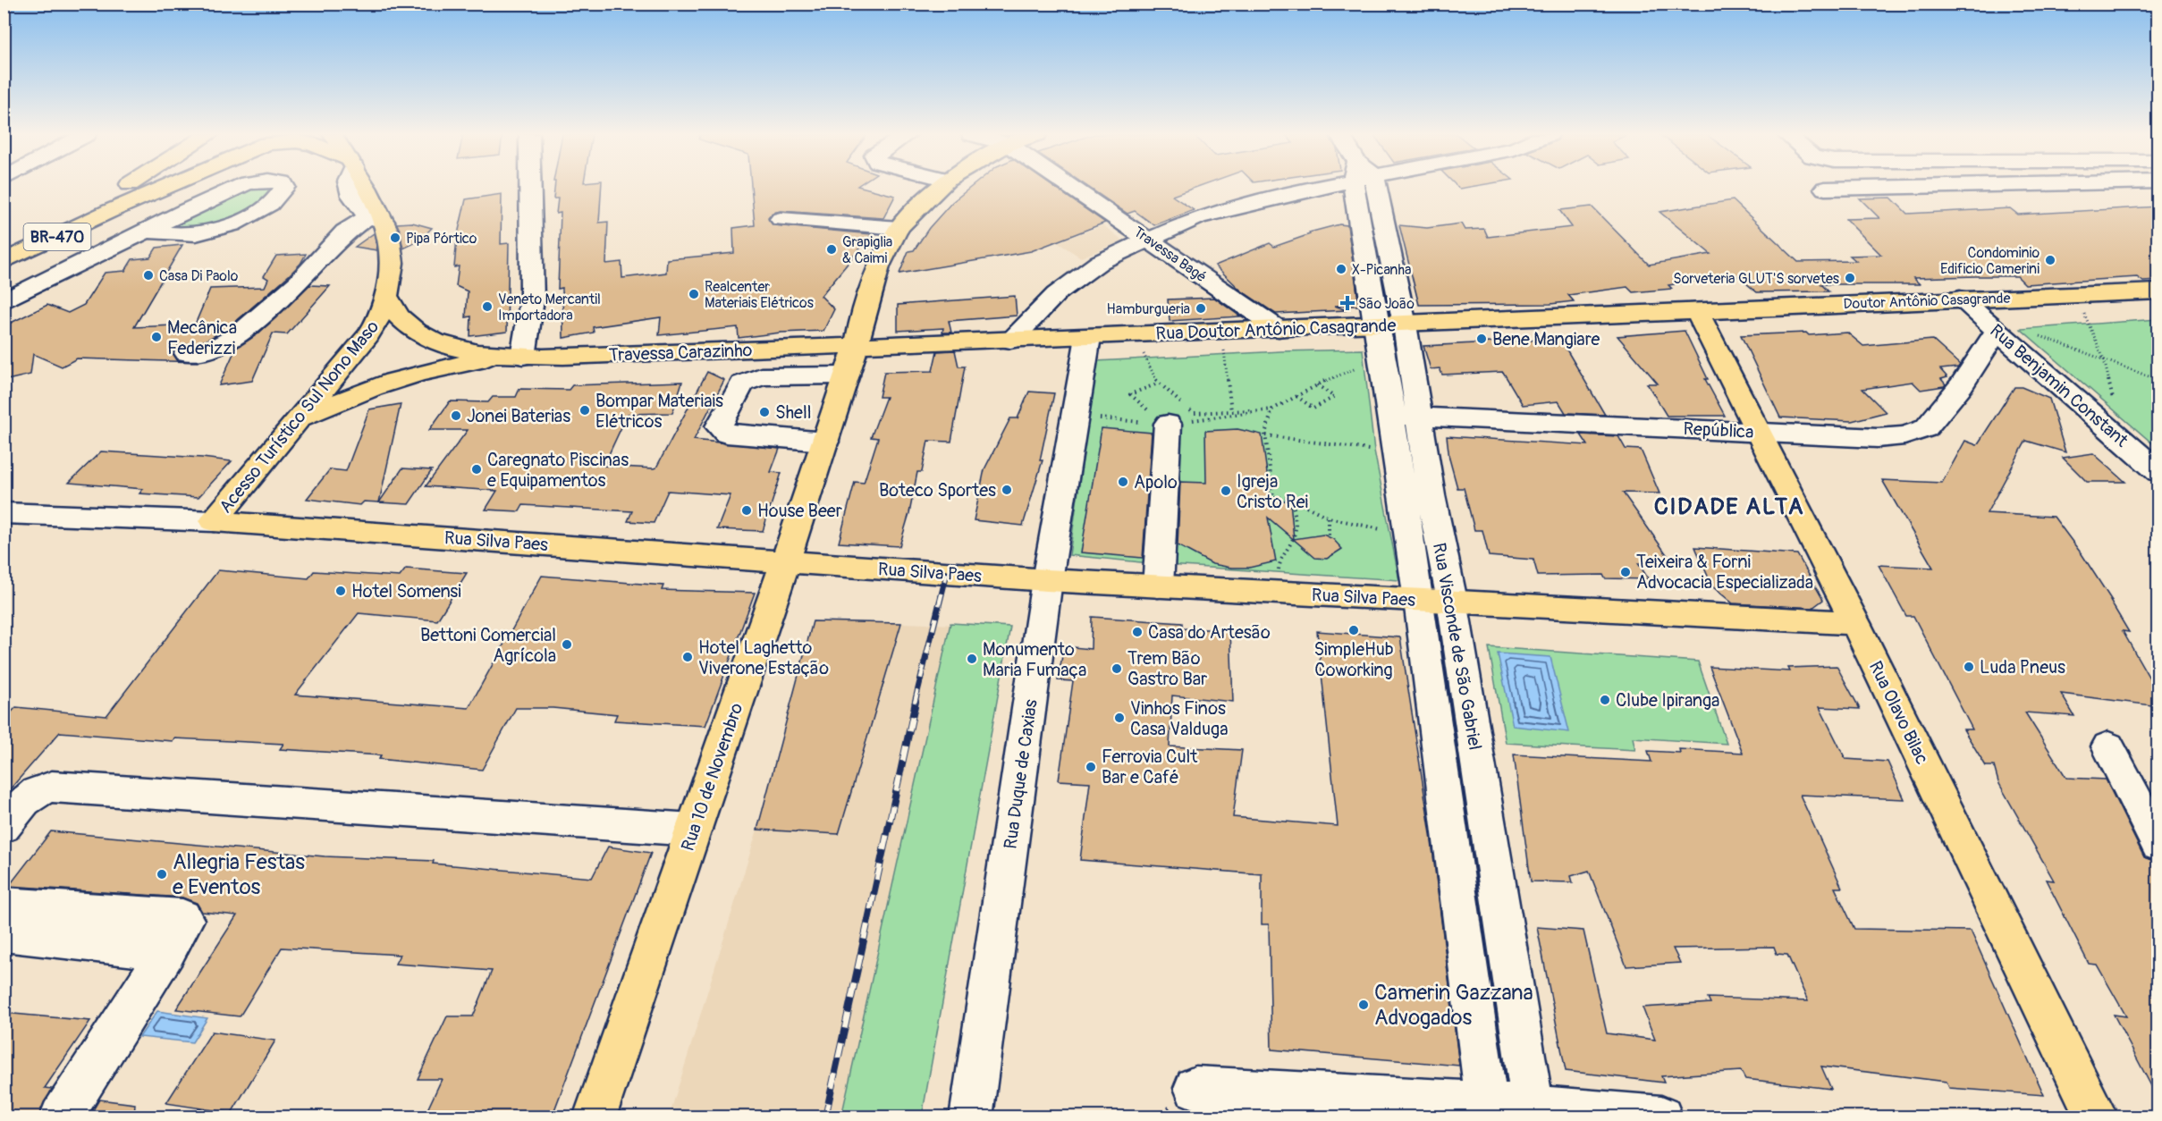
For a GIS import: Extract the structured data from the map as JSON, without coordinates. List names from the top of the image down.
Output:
{
  "streets": {
    "main road": [
      "BR-470",
      "Doutor Antônio Casagrande",
      "Rua Doutor Antônio Casagrande",
      "Travessa Carazinho",
      "Acesso Turístico Sul Nono Maso",
      "Rua Silva Paes",
      "Rua Olavo Bilac",
      "Rua 10 de Novembro"
    ],
    "street": [
      "Travessa Bagé",
      "Rua Benjamin Constant",
      "República",
      "Rua Visconde de São Gabriel",
      "Rua Duque de Caxias"
    ]
  },
  "crossings": [
    ["Travessa Bagé", "Rua Doutor Antônio Casagrande"],
    ["Doutor Antônio Casagrande", "Rua Doutor Antônio Casagrande"],
    ["Doutor Antônio Casagrande", "Rua Benjamin Constant"],
    ["Doutor Antônio Casagrande", "Rua Olavo Bilac"],
    ["Rua Doutor Antônio Casagrande", "Travessa Carazinho"],
    ["Rua Doutor Antônio Casagrande", "Rua Visconde de São Gabriel"],
    ["Rua Doutor Antônio Casagrande", "Rua Olavo Bilac"],
    ["Rua Doutor Antônio Casagrande", "Rua Duque de Caxias"],
    ["Rua Doutor Antônio Casagrande", "Rua 10 de Novembro"],
    ["Travessa Carazinho", "Acesso Turístico Sul Nono Maso"],
    ["Travessa Carazinho", "Rua 10 de Novembro"],
    ["Rua Benjamin Constant", "República"],
    ["Acesso Turístico Sul Nono Maso", "Rua Silva Paes"],
    ["República", "Rua Visconde de São Gabriel"],
    ["República", "Rua Olavo Bilac"],
    ["Rua Silva Paes", "Rua Visconde de São Gabriel"],
    ["Rua Silva Paes", "Rua Olavo Bilac"],
    ["Rua Silva Paes", "Rua Duque de Caxias"],
    ["Rua Silva Paes", "Rua 10 de Novembro"]
  ],
  "districts": ["CIDADE ALTA"],
  "places": {
    "other": [
      "Pipa Pórtico",
      "Grapiglia & Caimi",
      "Condominio Edificio Camerini",
      "X-Picanha",
      "Casa Di Paolo",
      "Sorveteria GLUT'S sorvetes",
      "Realcenter Materiais Elétricos",
      "Veneto Mercantil Importadora",
      "Hamburgueria",
      "Mecânica Federizzi",
      "Bene Mangiare",
      "Bompar Materiais Elétricos",
      "Shell",
      "Jonei Baterias",
      "Caregnato Piscinas e Equipamentos",
      "Apolo",
      "Boteco Sportes",
      "Igreja Cristo Rei",
      "House Beer",
      "Teixeira & Forni Advocacia Especializada",
      "Hotel Somensi",
      "SimpleHub Coworking",
      "Casa do Artesão",
      "Bettoni Comercial Agrícola",
      "Hotel Laghetto Viverone Estação",
      "Monumento Maria Fumaça",
      "Luda Pneus",
      "Trem Bão Gastro Bar",
      "Clube Ipiranga",
      "Vinhos Finos Casa Valduga",
      "Ferrovia Cult Bar e Café",
      "Allegria Festas e Eventos",
      "Camerin Gazzana Advogados"
    ],
    "health": ["São João"]
  }
}
